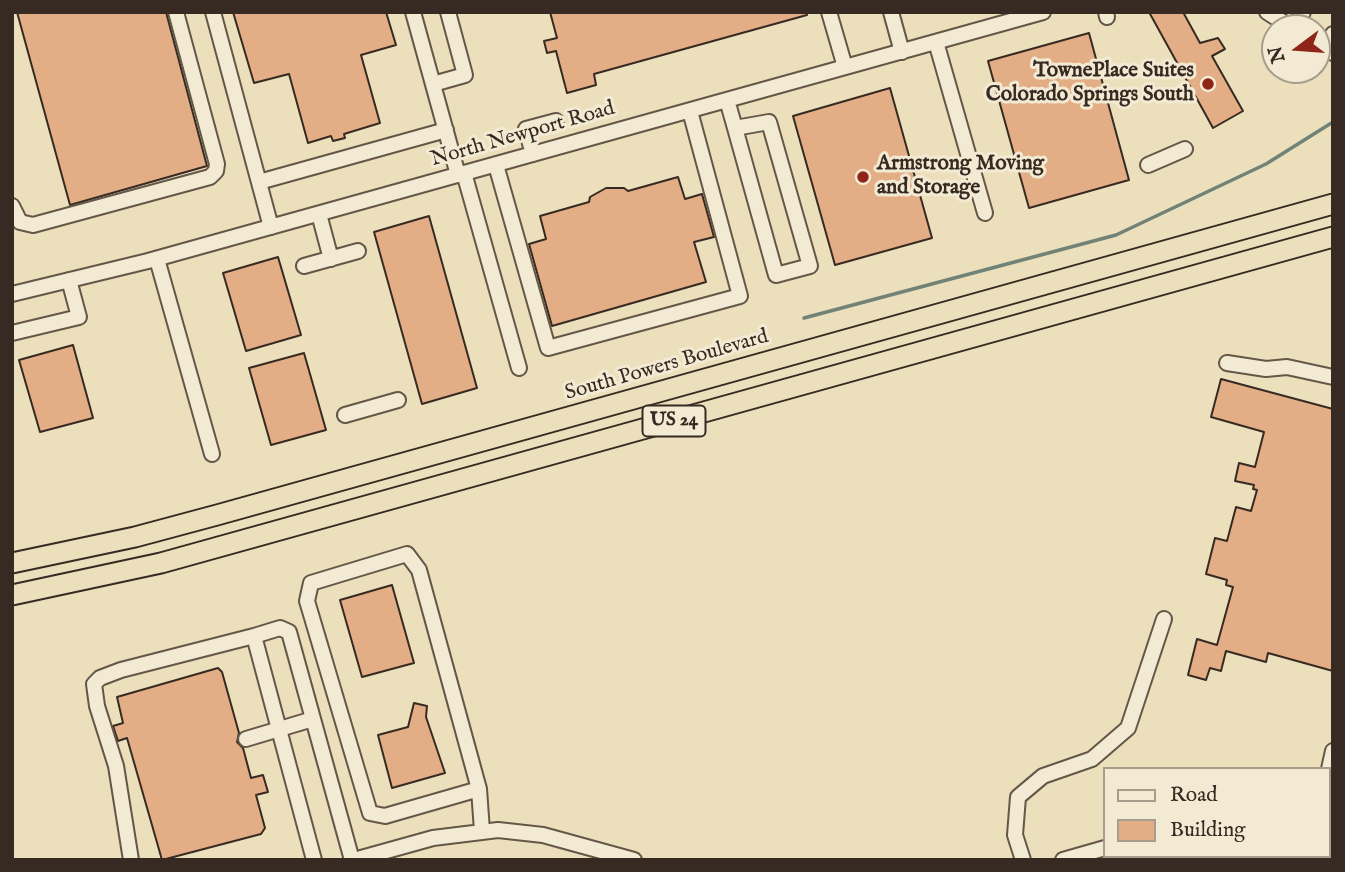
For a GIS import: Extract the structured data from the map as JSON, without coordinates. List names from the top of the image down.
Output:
{
  "streets": {
    "highway": ["South Powers Boulevard", "US 24"],
    "street": ["North Newport Road"]
  },
  "places": ["TownePlace Suites Colorado Springs South", "Armstrong Moving and Storage"],
  "legend": ["Road", "Building"],
  "north": "left"
}
